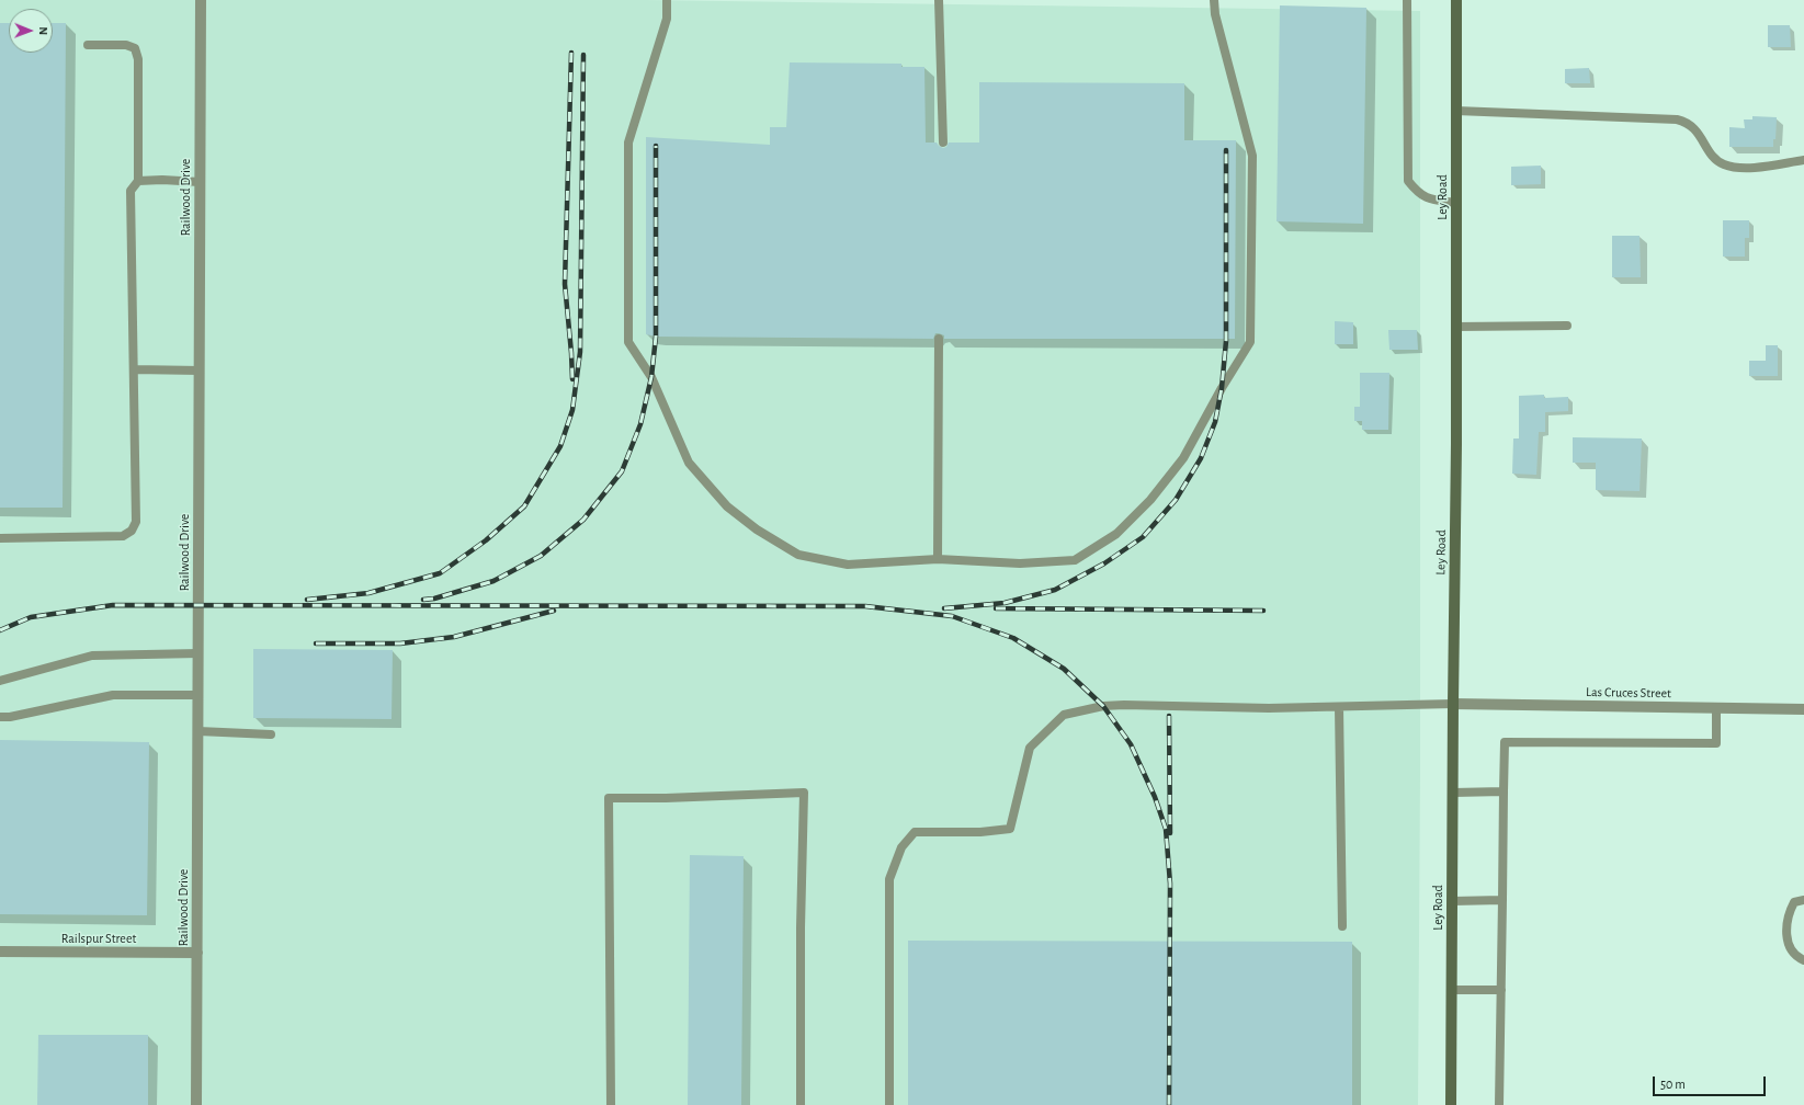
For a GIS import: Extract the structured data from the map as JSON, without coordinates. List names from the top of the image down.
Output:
{
  "streets": {
    "main road": ["Ley Road"],
    "street": ["Railwood Drive", "Las Cruces Street", "Railspur Street"]
  },
  "crossings": [
    ["Railwood Drive", "Railspur Street"],
    ["Ley Road", "Las Cruces Street"]
  ],
  "scale_bar": "50 m",
  "north": "right"
}
